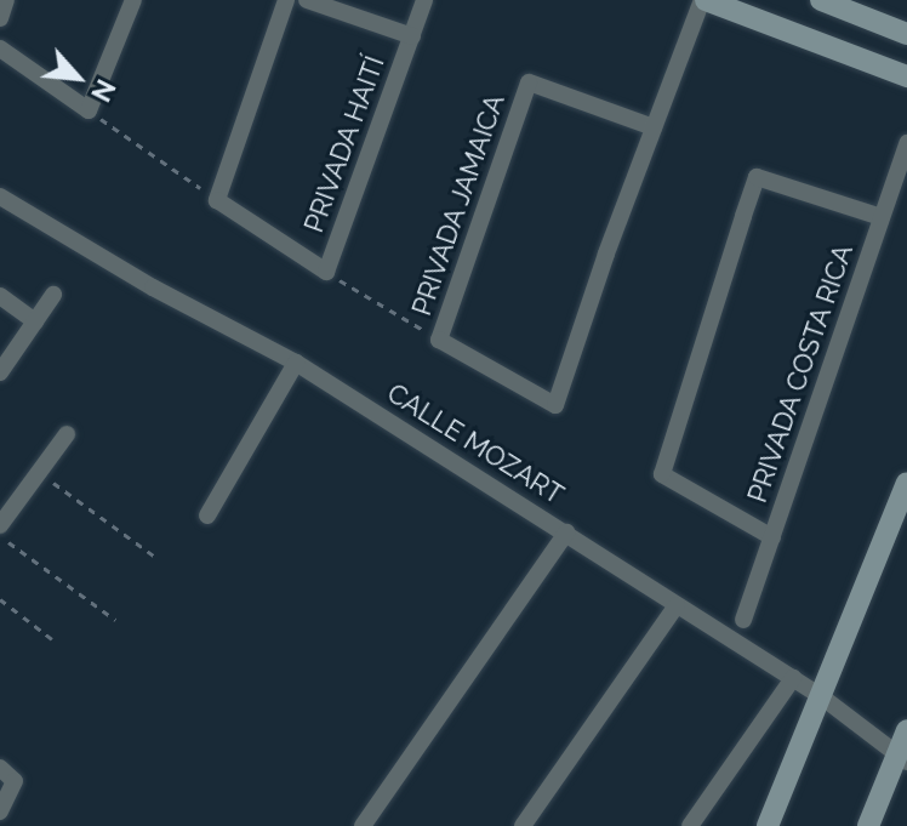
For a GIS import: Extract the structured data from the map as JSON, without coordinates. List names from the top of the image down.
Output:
{
  "streets": {
    "street": [
      "PRIVADA HAITÍ",
      "PRIVADA JAMAICA",
      "PRIVADA COSTA RICA",
      "CALLE MOZART"
    ]
  },
  "north": "bottom right"
}
